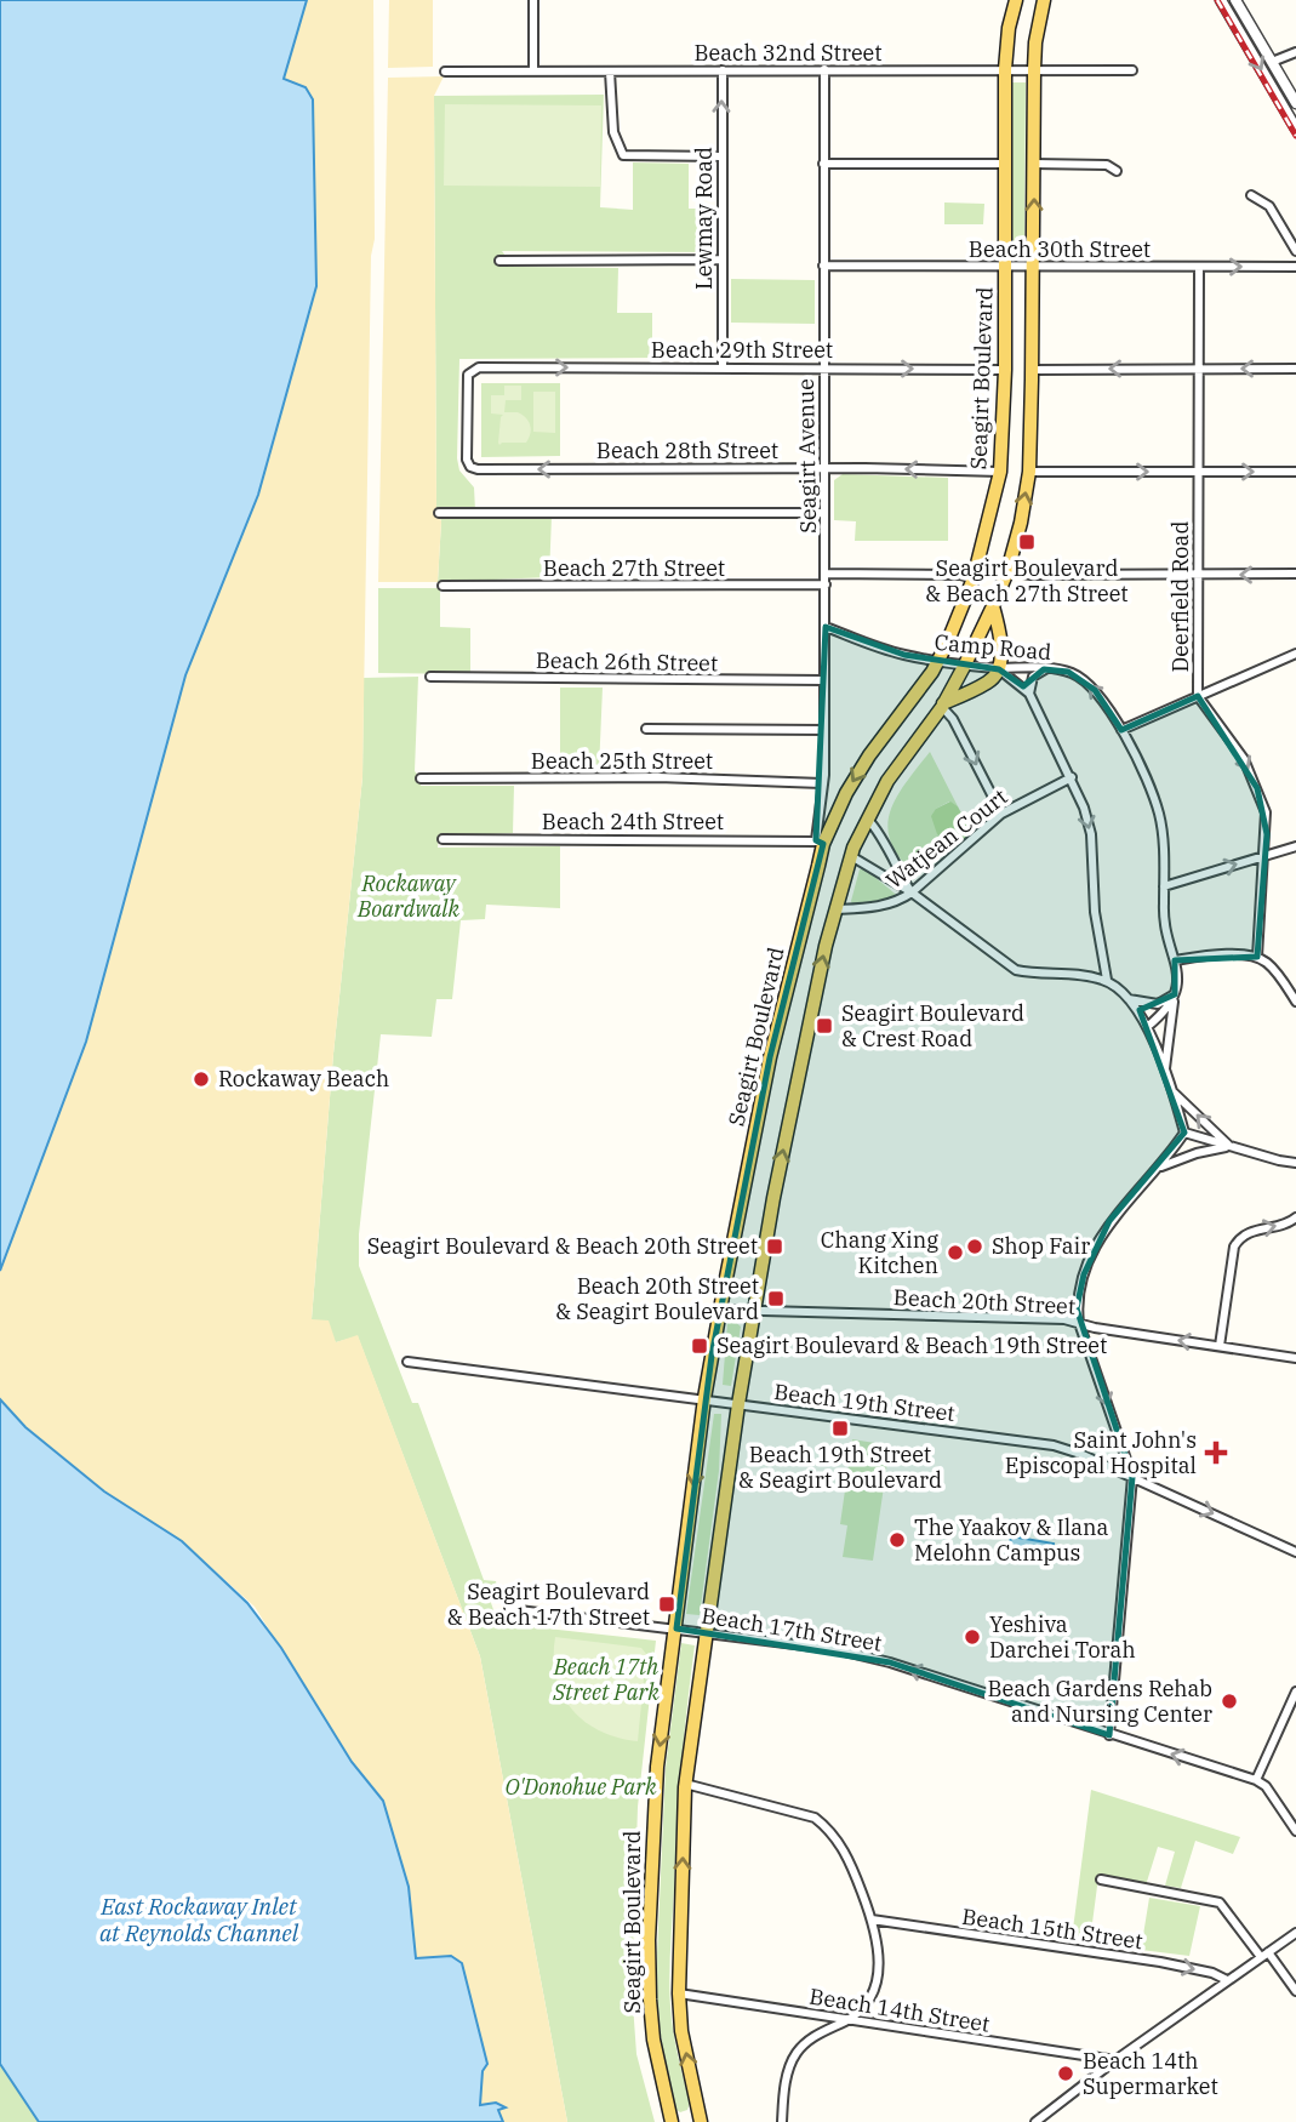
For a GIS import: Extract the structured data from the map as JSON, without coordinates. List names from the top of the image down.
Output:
{
  "streets": {
    "main road": ["Seagirt Boulevard"],
    "street": [
      "Beach 32nd Street",
      "Lewmay Road",
      "Beach 30th Street",
      "Beach 29th Street",
      "Beach 28th Street",
      "Seagirt Avenue",
      "Beach 27th Street",
      "Deerfield Road",
      "Camp Road",
      "Beach 26th Street",
      "Beach 25th Street",
      "Beach 24th Street",
      "Watjean Court",
      "Beach 20th Street",
      "Beach 19th Street",
      "Beach 17th Street",
      "Beach 15th Street",
      "Beach 14th Street"
    ]
  },
  "crossings": [
    ["Beach 32nd Street", "Lewmay Road"],
    ["Beach 32nd Street", "Seagirt Boulevard"],
    ["Beach 32nd Street", "Seagirt Avenue"],
    ["Lewmay Road", "Beach 29th Street"],
    ["Beach 30th Street", "Seagirt Boulevard"],
    ["Beach 30th Street", "Seagirt Avenue"],
    ["Beach 30th Street", "Deerfield Road"],
    ["Beach 29th Street", "Seagirt Boulevard"],
    ["Beach 29th Street", "Beach 28th Street"],
    ["Beach 29th Street", "Seagirt Avenue"],
    ["Seagirt Boulevard", "Beach 28th Street"],
    ["Seagirt Boulevard", "Seagirt Avenue"],
    ["Seagirt Boulevard", "Camp Road"],
    ["Seagirt Boulevard", "Beach 24th Street"],
    ["Seagirt Boulevard", "Beach 20th Street"],
    ["Seagirt Boulevard", "Beach 19th Street"],
    ["Seagirt Boulevard", "Beach 17th Street"],
    ["Beach 28th Street", "Seagirt Avenue"],
    ["Seagirt Avenue", "Beach 27th Street"],
    ["Seagirt Avenue", "Camp Road"],
    ["Seagirt Avenue", "Beach 26th Street"],
    ["Seagirt Avenue", "Beach 25th Street"],
    ["Seagirt Avenue", "Beach 24th Street"]
  ],
  "one_way": ["Beach 29th Street", "Beach 17th Street", "Beach 15th Street"],
  "water": ["East Rockaway Inlet at Reynolds Channel"],
  "parks": ["Rockaway Boardwalk", "Beach 17th Street Park", "O'Donohue Park"],
  "places": {
    "transit": [
      "Seagirt Boulevard & Beach 27th Street",
      "Seagirt Boulevard & Crest Road",
      "Seagirt Boulevard & Beach 20th Street",
      "Beach 20th Street & Seagirt Boulevard",
      "Seagirt Boulevard & Beach 19th Street",
      "Beach 19th Street & Seagirt Boulevard",
      "Seagirt Boulevard & Beach 17th Street"
    ],
    "other": [
      "Rockaway Beach",
      "Shop Fair",
      "Chang Xing Kitchen",
      "The Yaakov & Ilana Melohn Campus",
      "Yeshiva Darchei Torah",
      "Beach Gardens Rehab and Nursing Center",
      "Beach 14th Supermarket"
    ],
    "health": ["Saint John's Episcopal Hospital"]
  }
}
